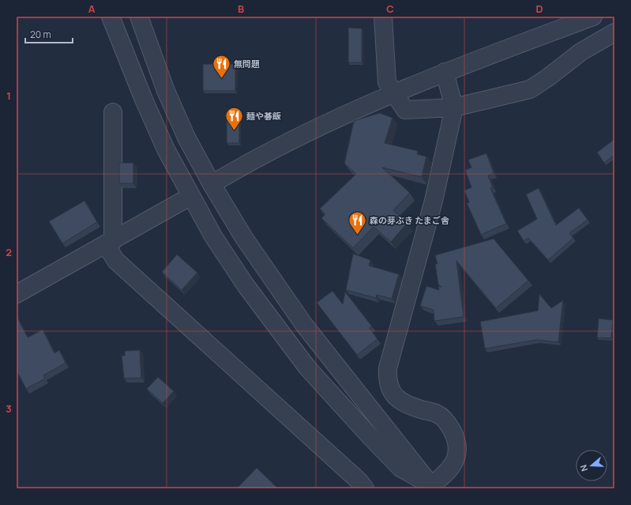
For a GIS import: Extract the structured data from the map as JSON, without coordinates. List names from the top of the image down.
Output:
{
  "places": {
    "restaurant": ["無問題", "麺や碁飯", "森の芽ぶき たまご舎"]
  },
  "scale_bar": "20 m",
  "north": "left",
  "grid": {
    "columns": [
      "A",
      "B",
      "C",
      "D"
    ],
    "rows": ["1", "2", "3"]
  }
}
